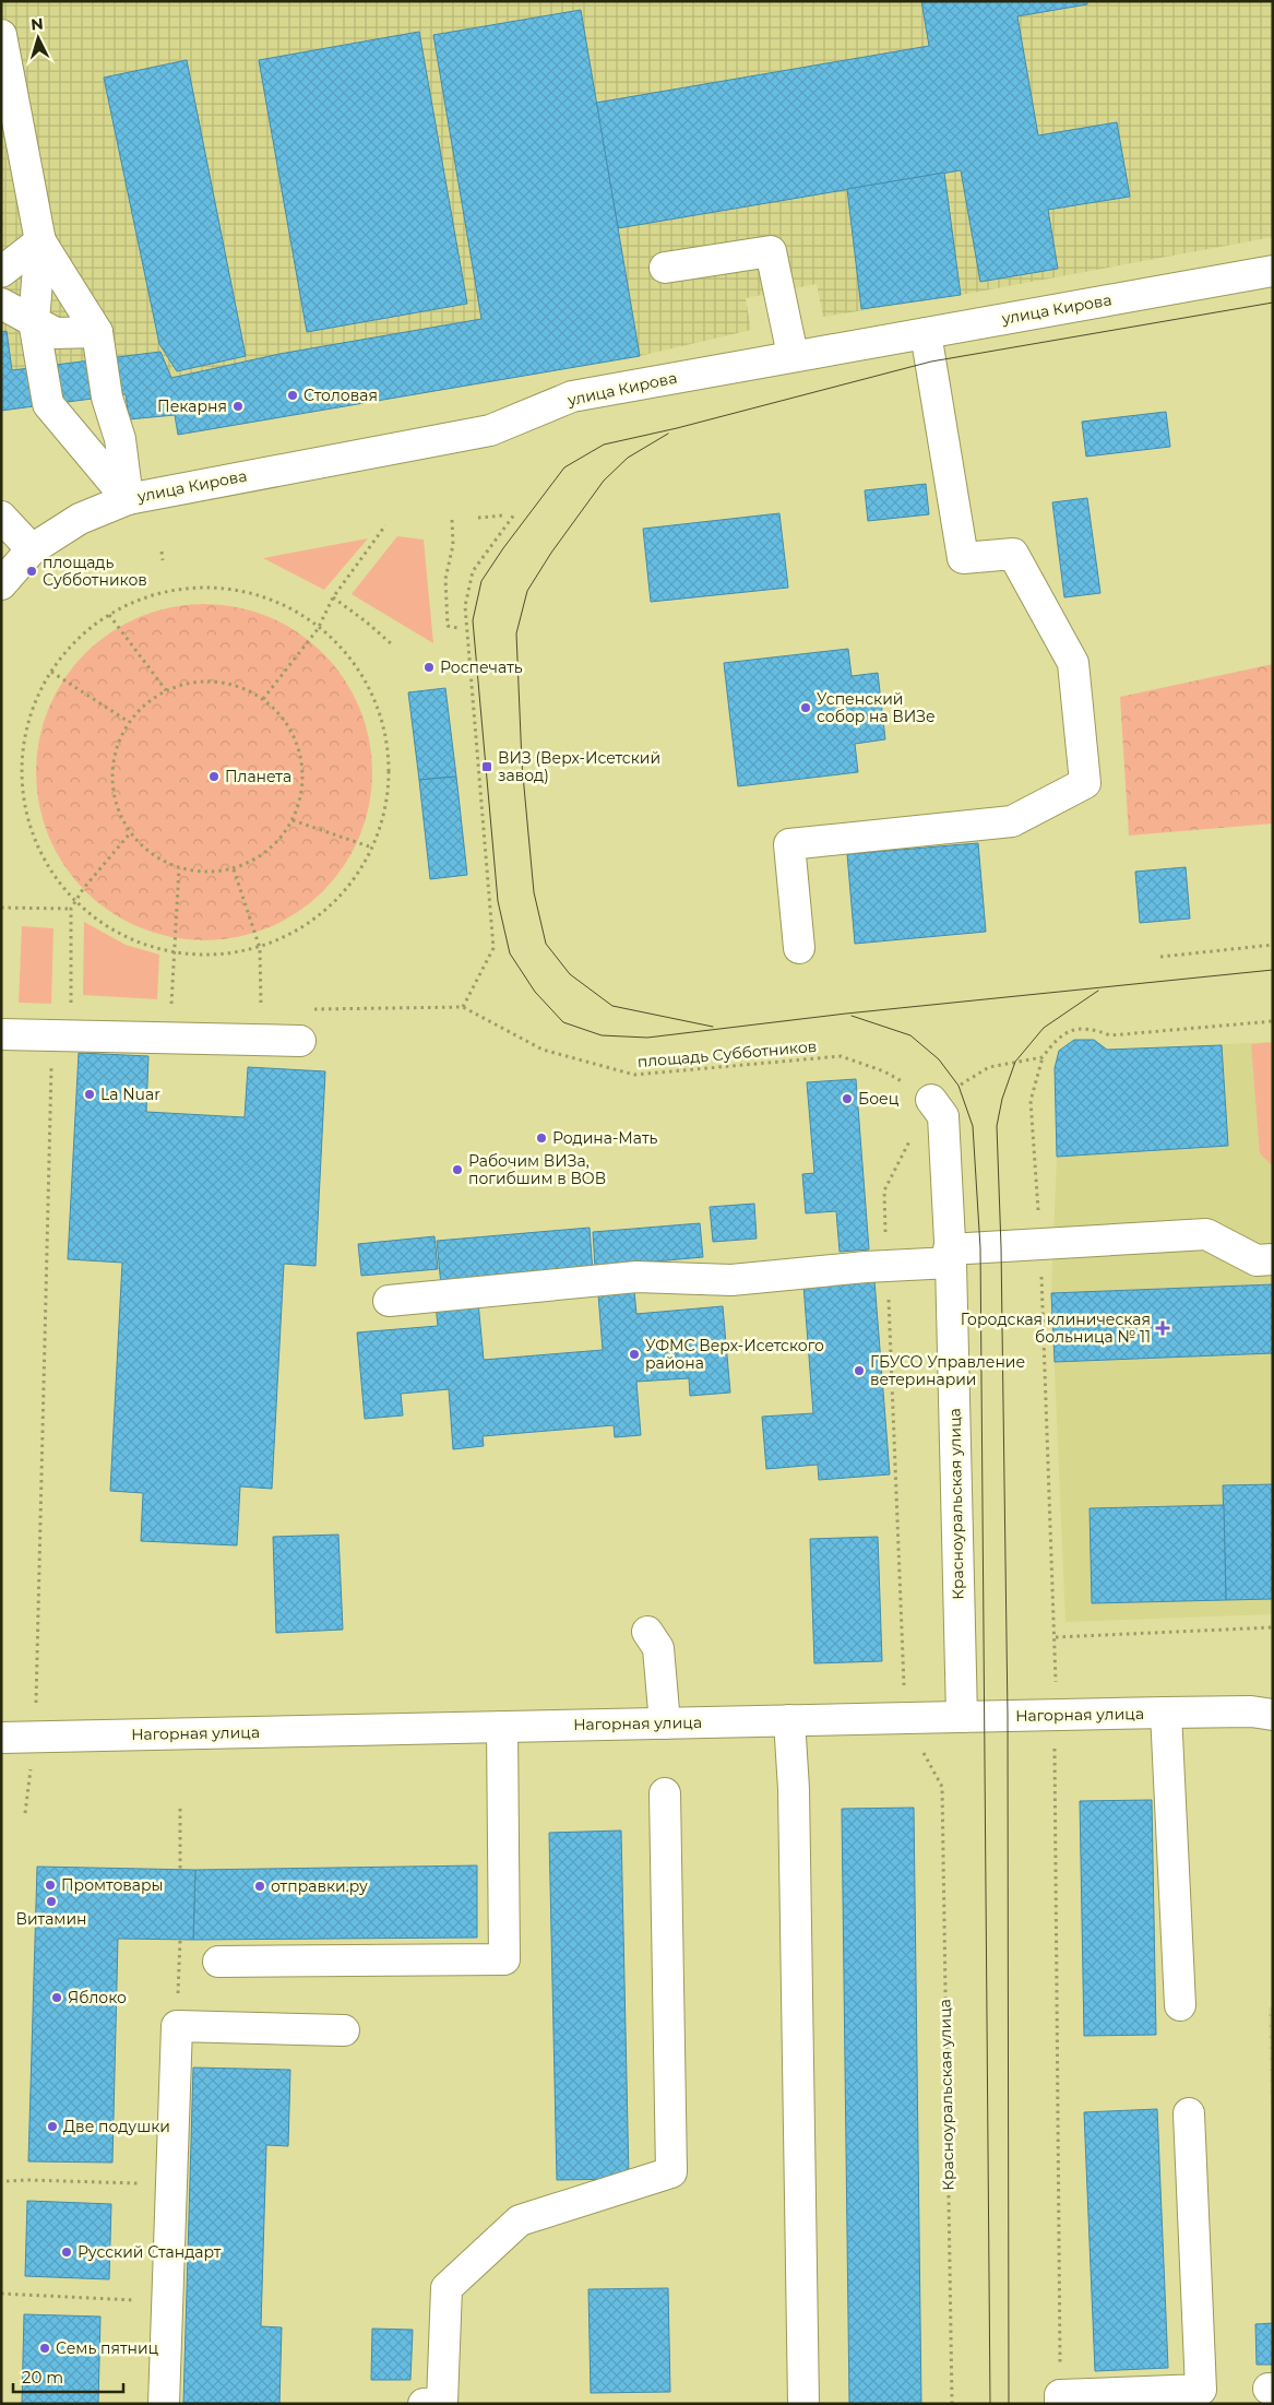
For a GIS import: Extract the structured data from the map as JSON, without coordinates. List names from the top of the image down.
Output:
{
  "streets": {
    "street": ["улица Кирова", "Красноуральская улица", "Нагорная улица"],
    "path": ["площадь Субботников"]
  },
  "crossings": [
    ["площадь Субботников", "Красноуральская улица"],
    ["Красноуральская улица", "Нагорная улица"]
  ],
  "places": {
    "other": [
      "Столовая",
      "Пекарня",
      "площадь Субботников",
      "Роспечать",
      "Успенский собор на ВИЗе",
      "Планета",
      "La Nuar",
      "Боец",
      "Родина-Мать",
      "Рабочим ВИЗа, погибшим в ВОВ",
      "УФМС Верх-Исетского района",
      "ГБУСО Управление ветеринарии",
      "Промтовары",
      "отправки.ру",
      "Витамин",
      "Яблоко",
      "Две подушки",
      "Русский Стандарт",
      "Семь пятниц"
    ],
    "transit": ["ВИЗ (Верх-Исетский завод)"],
    "health": ["Городская клиническая больница № 11"]
  },
  "scale_bar": "20 m",
  "north": "top"
}
